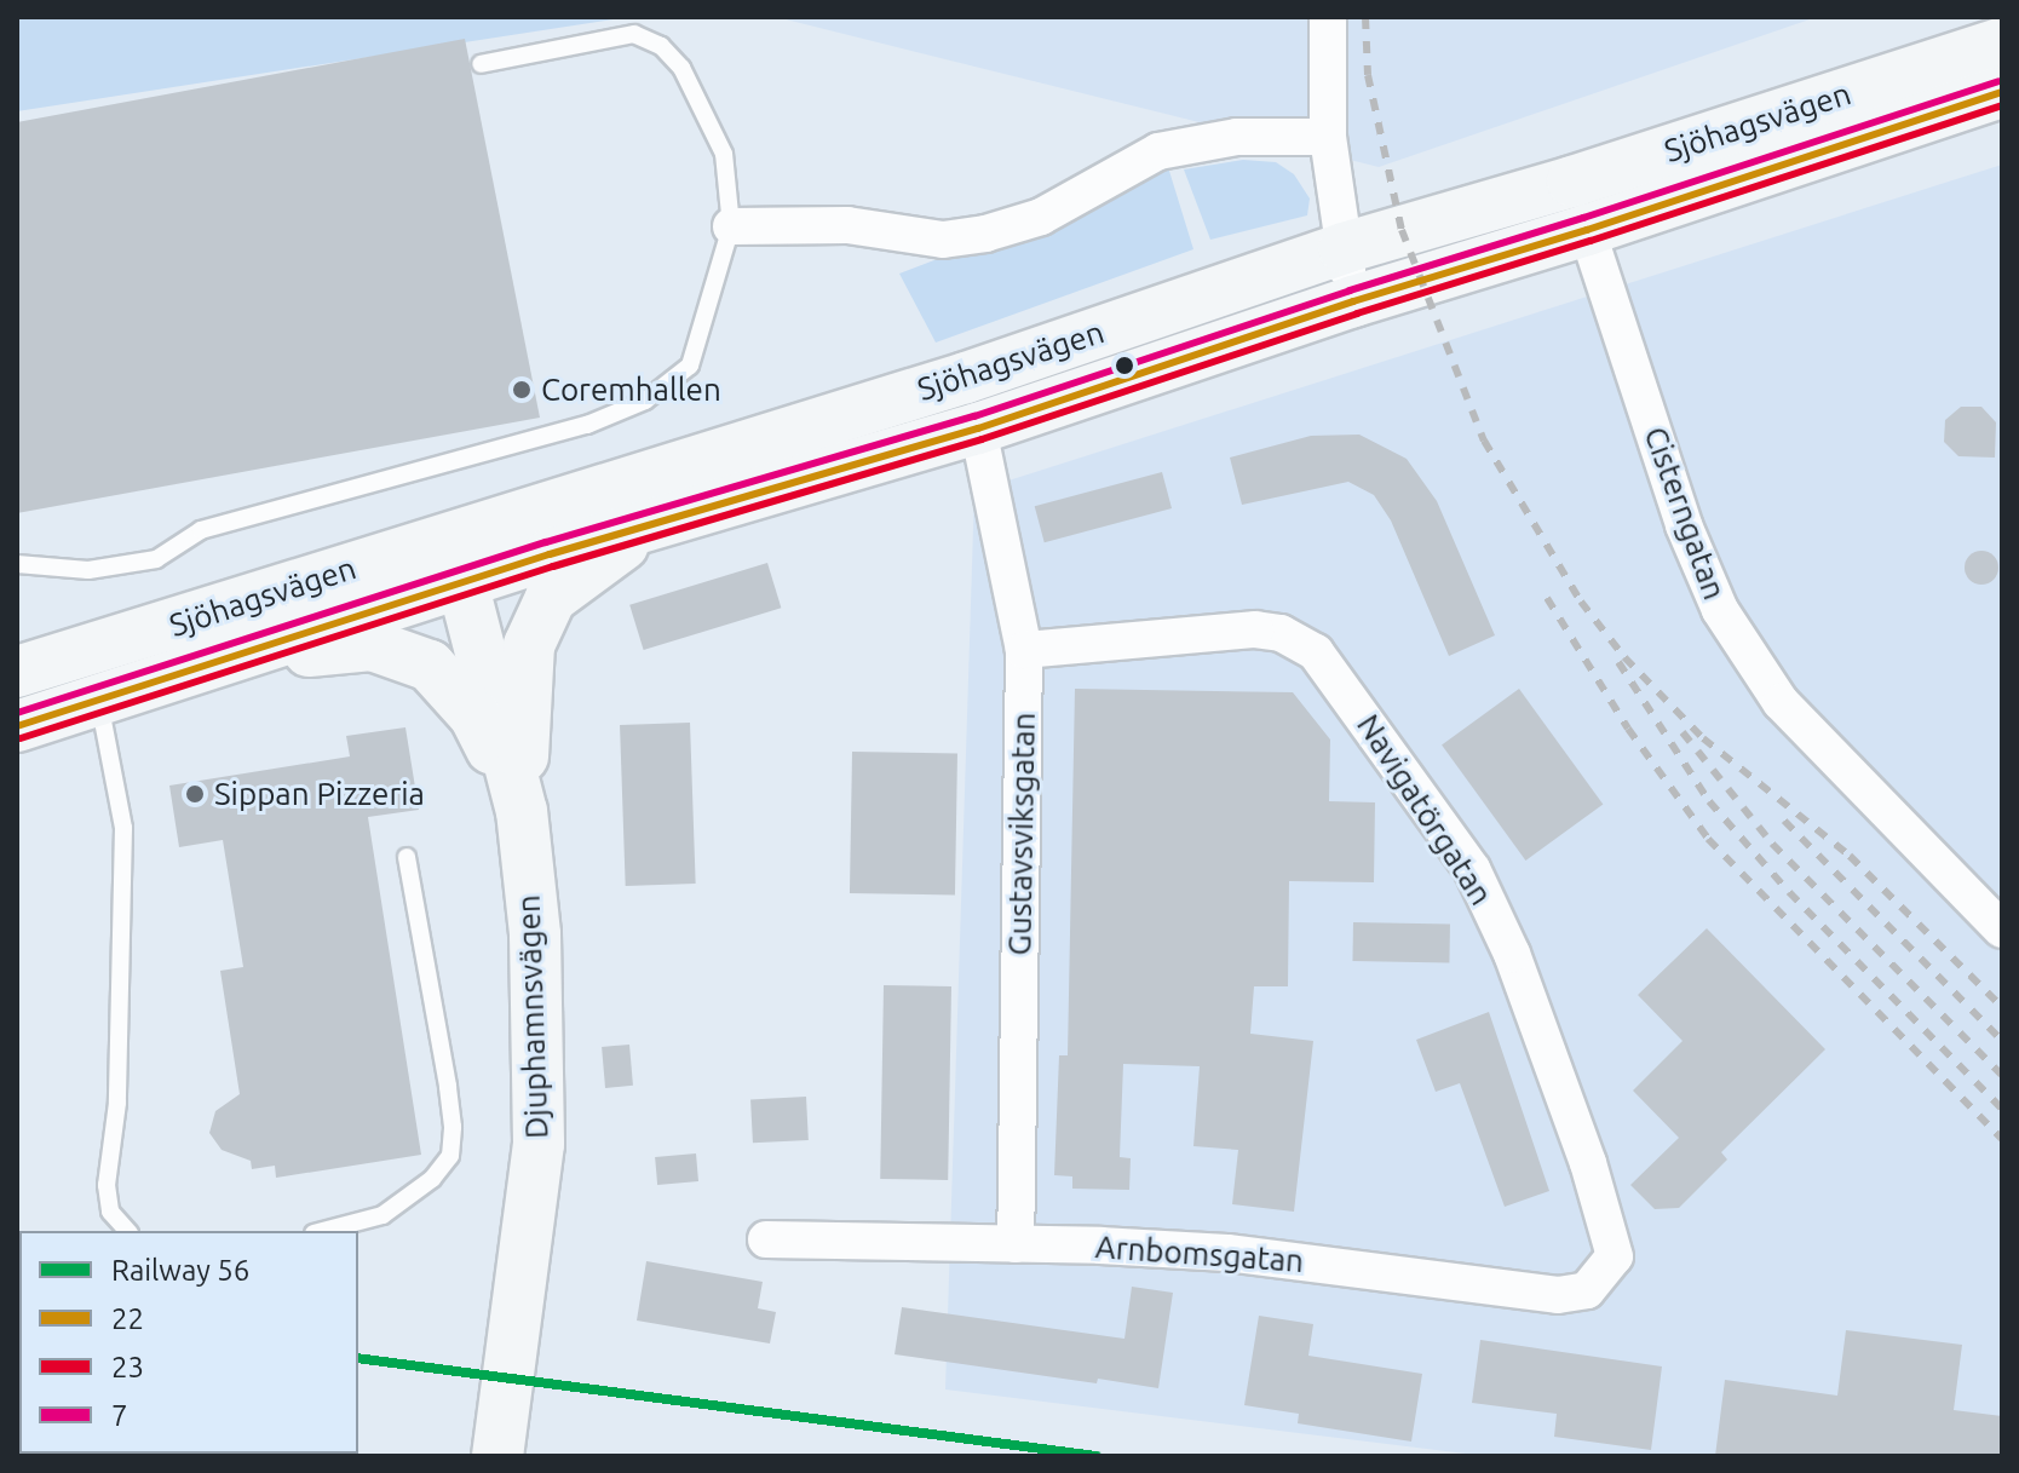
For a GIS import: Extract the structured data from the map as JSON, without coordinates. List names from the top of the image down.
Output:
{
  "streets": {
    "main road": ["Sjöhagsvägen", "Djuphamnsvägen"],
    "street": [
      "Cisterngatan",
      "Navigatörgatan",
      "Gustavsviksgatan",
      "Arnbomsgatan"
    ]
  },
  "crossings": [
    ["Sjöhagsvägen", "Cisterngatan"],
    ["Sjöhagsvägen", "Gustavsviksgatan"],
    ["Sjöhagsvägen", "Djuphamnsvägen"],
    ["Navigatörgatan", "Gustavsviksgatan"],
    ["Navigatörgatan", "Arnbomsgatan"],
    ["Gustavsviksgatan", "Arnbomsgatan"]
  ],
  "places": ["Coremhallen", "Sippan Pizzeria"],
  "lines": [
    "transit line 7",
    "transit line 22",
    "transit line 23",
    "rail line 56"
  ],
  "legend": [
    "Railway 56",
    "22",
    "23",
    "7"
  ]
}
